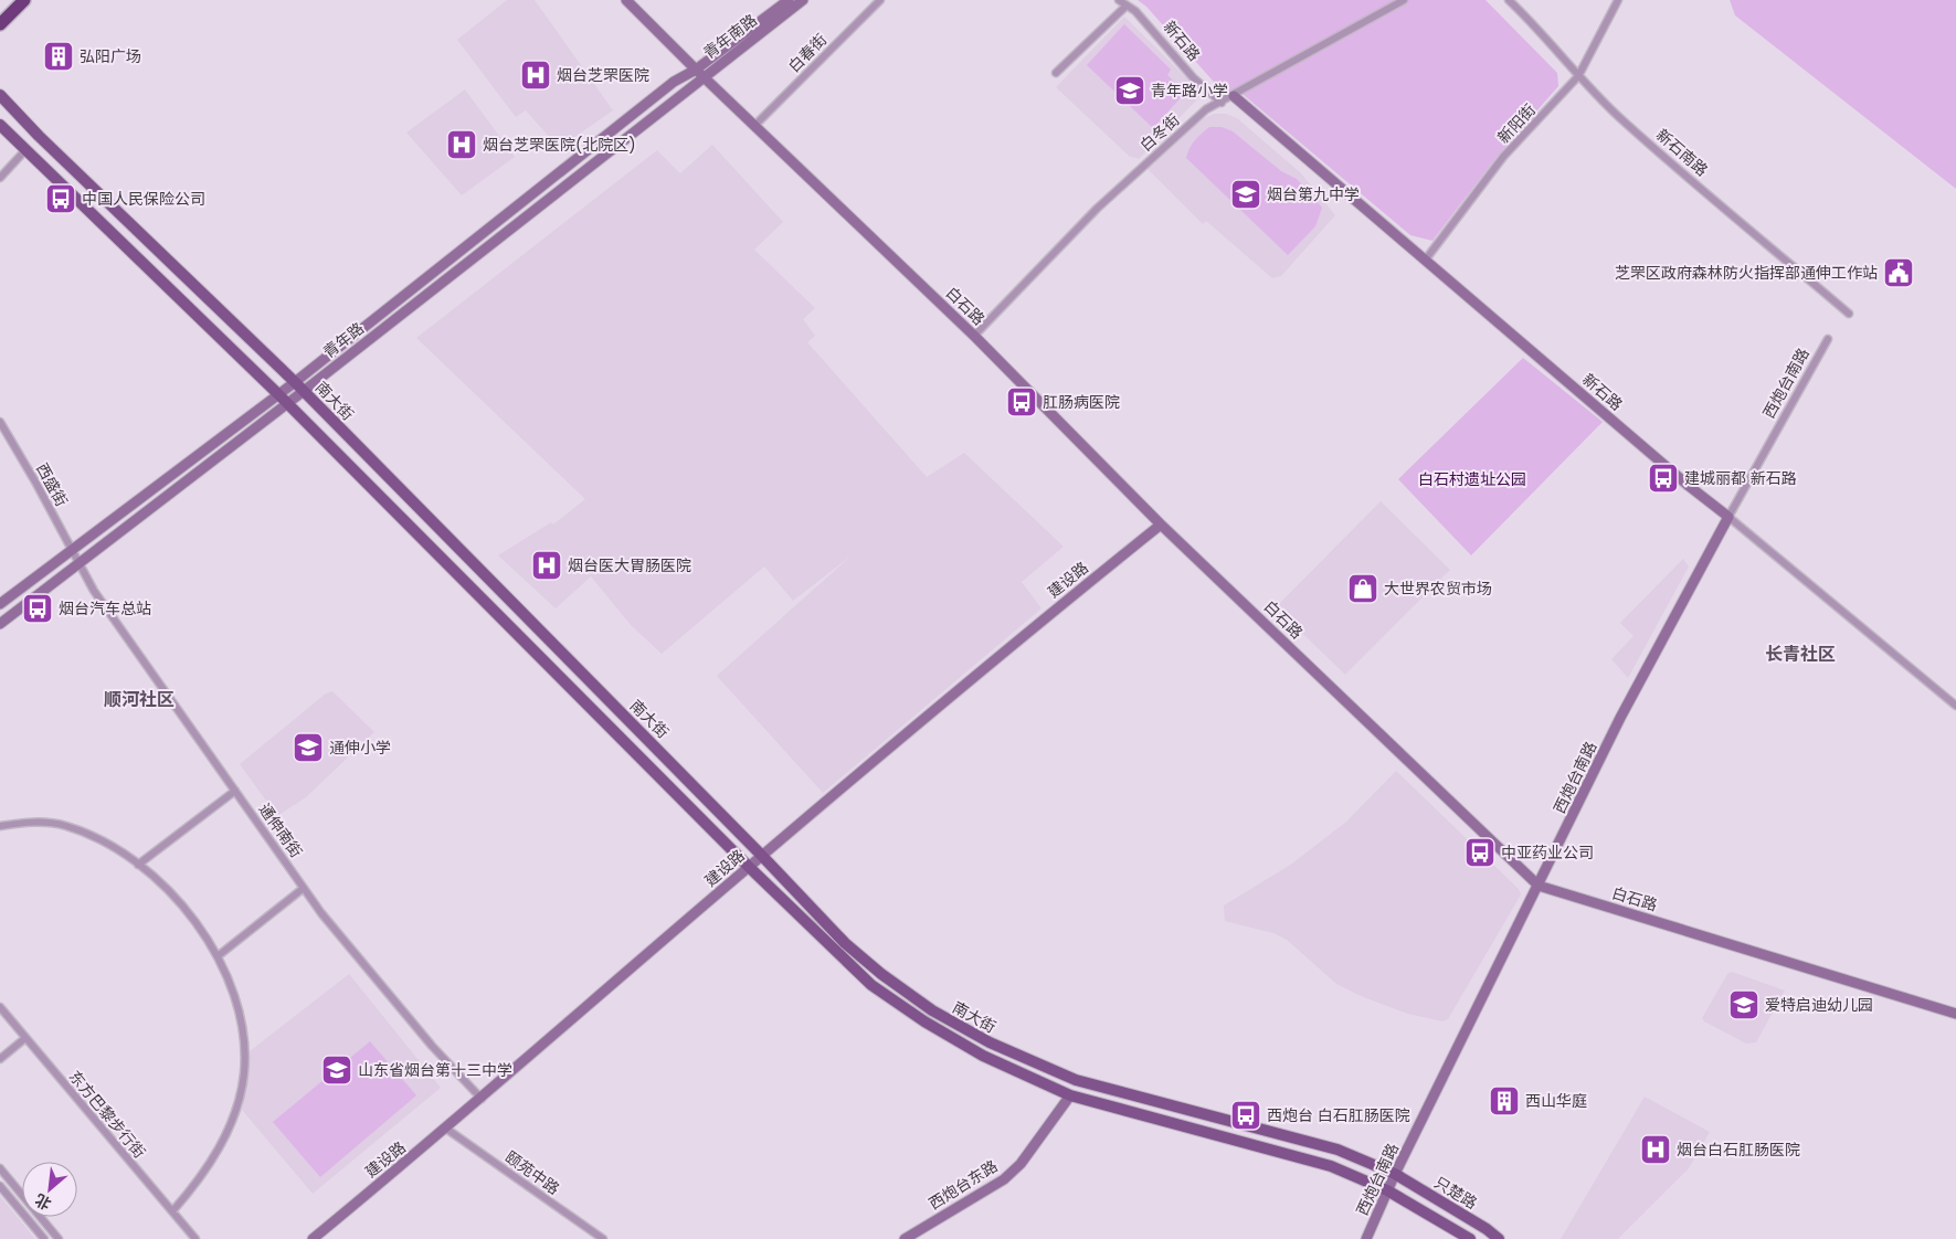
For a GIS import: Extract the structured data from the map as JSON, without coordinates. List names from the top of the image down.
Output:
{
  "streets": {
    "main road": ["南大街", "只楚路"],
    "street": [
      "青年南路",
      "新石路",
      "白春街",
      "新阳街",
      "白冬街",
      "新石南路",
      "白石路",
      "青年路",
      "西炮台南路",
      "西盛街",
      "建设路",
      "通伸南街",
      "东方巴黎步行街",
      "颐苑中路",
      "西炮台东路"
    ]
  },
  "crossings": [
    ["青年南路", "白石路"],
    ["青年南路", "青年路"],
    ["新石路", "新阳街"],
    ["新石路", "白冬街"],
    ["新石路", "西炮台南路"],
    ["白春街", "白石路"],
    ["新阳街", "新石南路"],
    ["白冬街", "白石路"],
    ["白石路", "青年路"],
    ["白石路", "西炮台南路"],
    ["白石路", "建设路"],
    ["青年路", "南大街"],
    ["青年路", "西盛街"],
    ["青年路", "通伸南街"],
    ["西炮台南路", "南大街"],
    ["西炮台南路", "只楚路"],
    ["南大街", "建设路"],
    ["南大街", "西炮台东路"],
    ["南大街", "只楚路"],
    ["西盛街", "通伸南街"],
    ["建设路", "通伸南街"],
    ["建设路", "颐苑中路"]
  ],
  "districts": ["长青社区", "顺河社区"],
  "parks": ["白石村遗址公园"],
  "places": {
    "building": ["弘阳广场", "西山华庭"],
    "hospital": [
      "烟台芝罘医院",
      "烟台芝罘医院(北院区)",
      "烟台医大胃肠医院",
      "烟台白石肛肠医院"
    ],
    "school or university": [
      "青年路小学",
      "烟台第九中学",
      "通伸小学",
      "爱特启迪幼儿园",
      "山东省烟台第十三中学"
    ],
    "bus stop": [
      "中国人民保险公司",
      "肛肠病医院",
      "建城丽都 新石路",
      "烟台汽车总站",
      "中亚药业公司",
      "西炮台 白石肛肠医院"
    ],
    "public building": ["芝罘区政府森林防火指挥部通伸工作站"],
    "shop": ["大世界农贸市场"]
  },
  "north": "bottom left"
}
